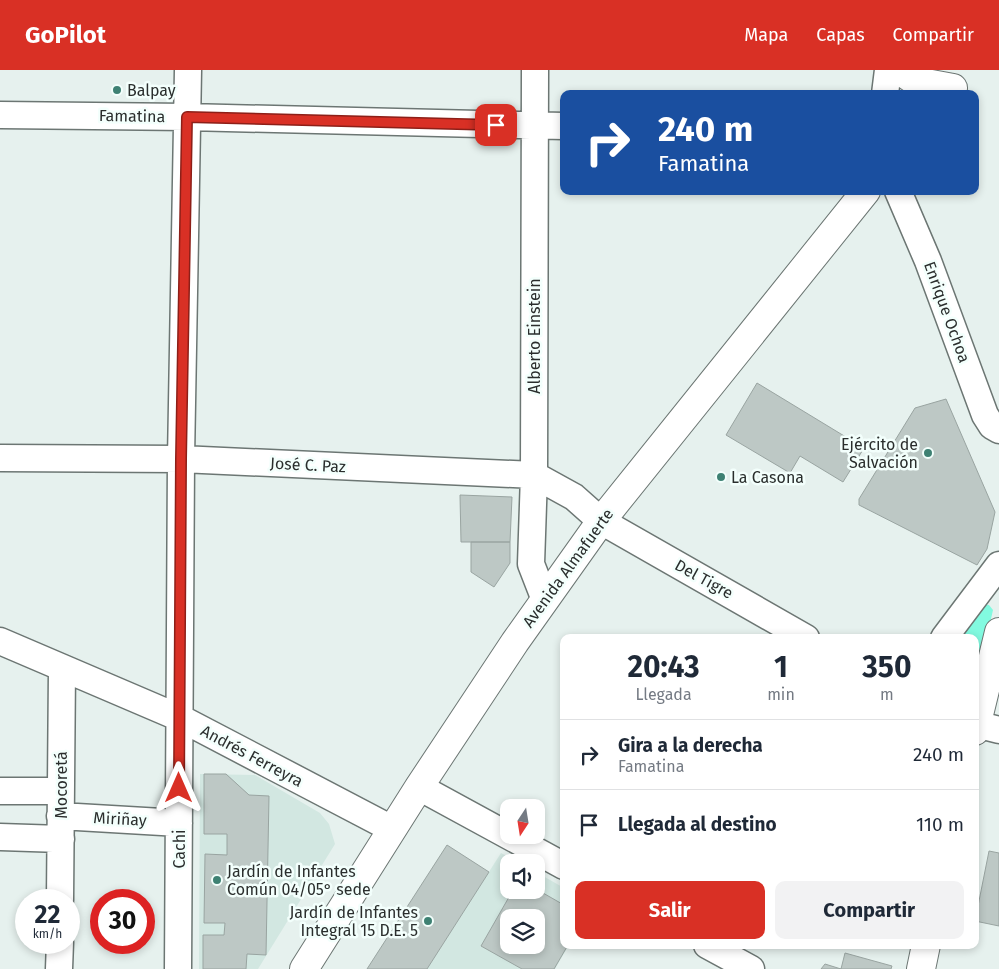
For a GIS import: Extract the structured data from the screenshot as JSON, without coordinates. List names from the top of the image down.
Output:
{
  "streets": {
    "main road": ["Avenida Almafuerte"],
    "street": [
      "Famatina",
      "Enrique Ochoa",
      "Alberto Einstein",
      "José C. Paz",
      "Del Tigre",
      "Andrés Ferreyra",
      "Mocoretá",
      "Miriñay",
      "Cachi"
    ]
  },
  "crossings": [
    ["Famatina", "Alberto Einstein"],
    ["Famatina", "Cachi"],
    ["Alberto Einstein", "José C. Paz"],
    ["Alberto Einstein", "Avenida Almafuerte"],
    ["José C. Paz", "Avenida Almafuerte"],
    ["José C. Paz", "Del Tigre"],
    ["José C. Paz", "Cachi"],
    ["Avenida Almafuerte", "Del Tigre"],
    ["Avenida Almafuerte", "Andrés Ferreyra"],
    ["Andrés Ferreyra", "Mocoretá"],
    ["Andrés Ferreyra", "Cachi"],
    ["Mocoretá", "Miriñay"],
    ["Miriñay", "Cachi"]
  ],
  "places": [
    "Balpay",
    "Ejército de Salvación",
    "La Casona",
    "Jardín de Infantes Común 04/05° sede",
    "Jardín de Infantes Integral 15 D.E. 5"
  ],
  "north": "bottom",
  "page": {
    "header": "GoPilot",
    "nav": ["Mapa", "Capas", "Compartir"],
    "turn": ["240 m", "Famatina"],
    "eta": [
      "20:43",
      "Llegada",
      "1",
      "min",
      "350",
      "m"
    ],
    "list": [
      {
        "name": "Gira a la derecha",
        "note": "Famatina",
        "value": "240 m"
      },
      {
        "name": "Llegada al destino",
        "value": "110 m"
      }
    ],
    "buttons": ["Salir", "Compartir"],
    "speed": "22 km/h",
    "limit": "30"
  }
}
